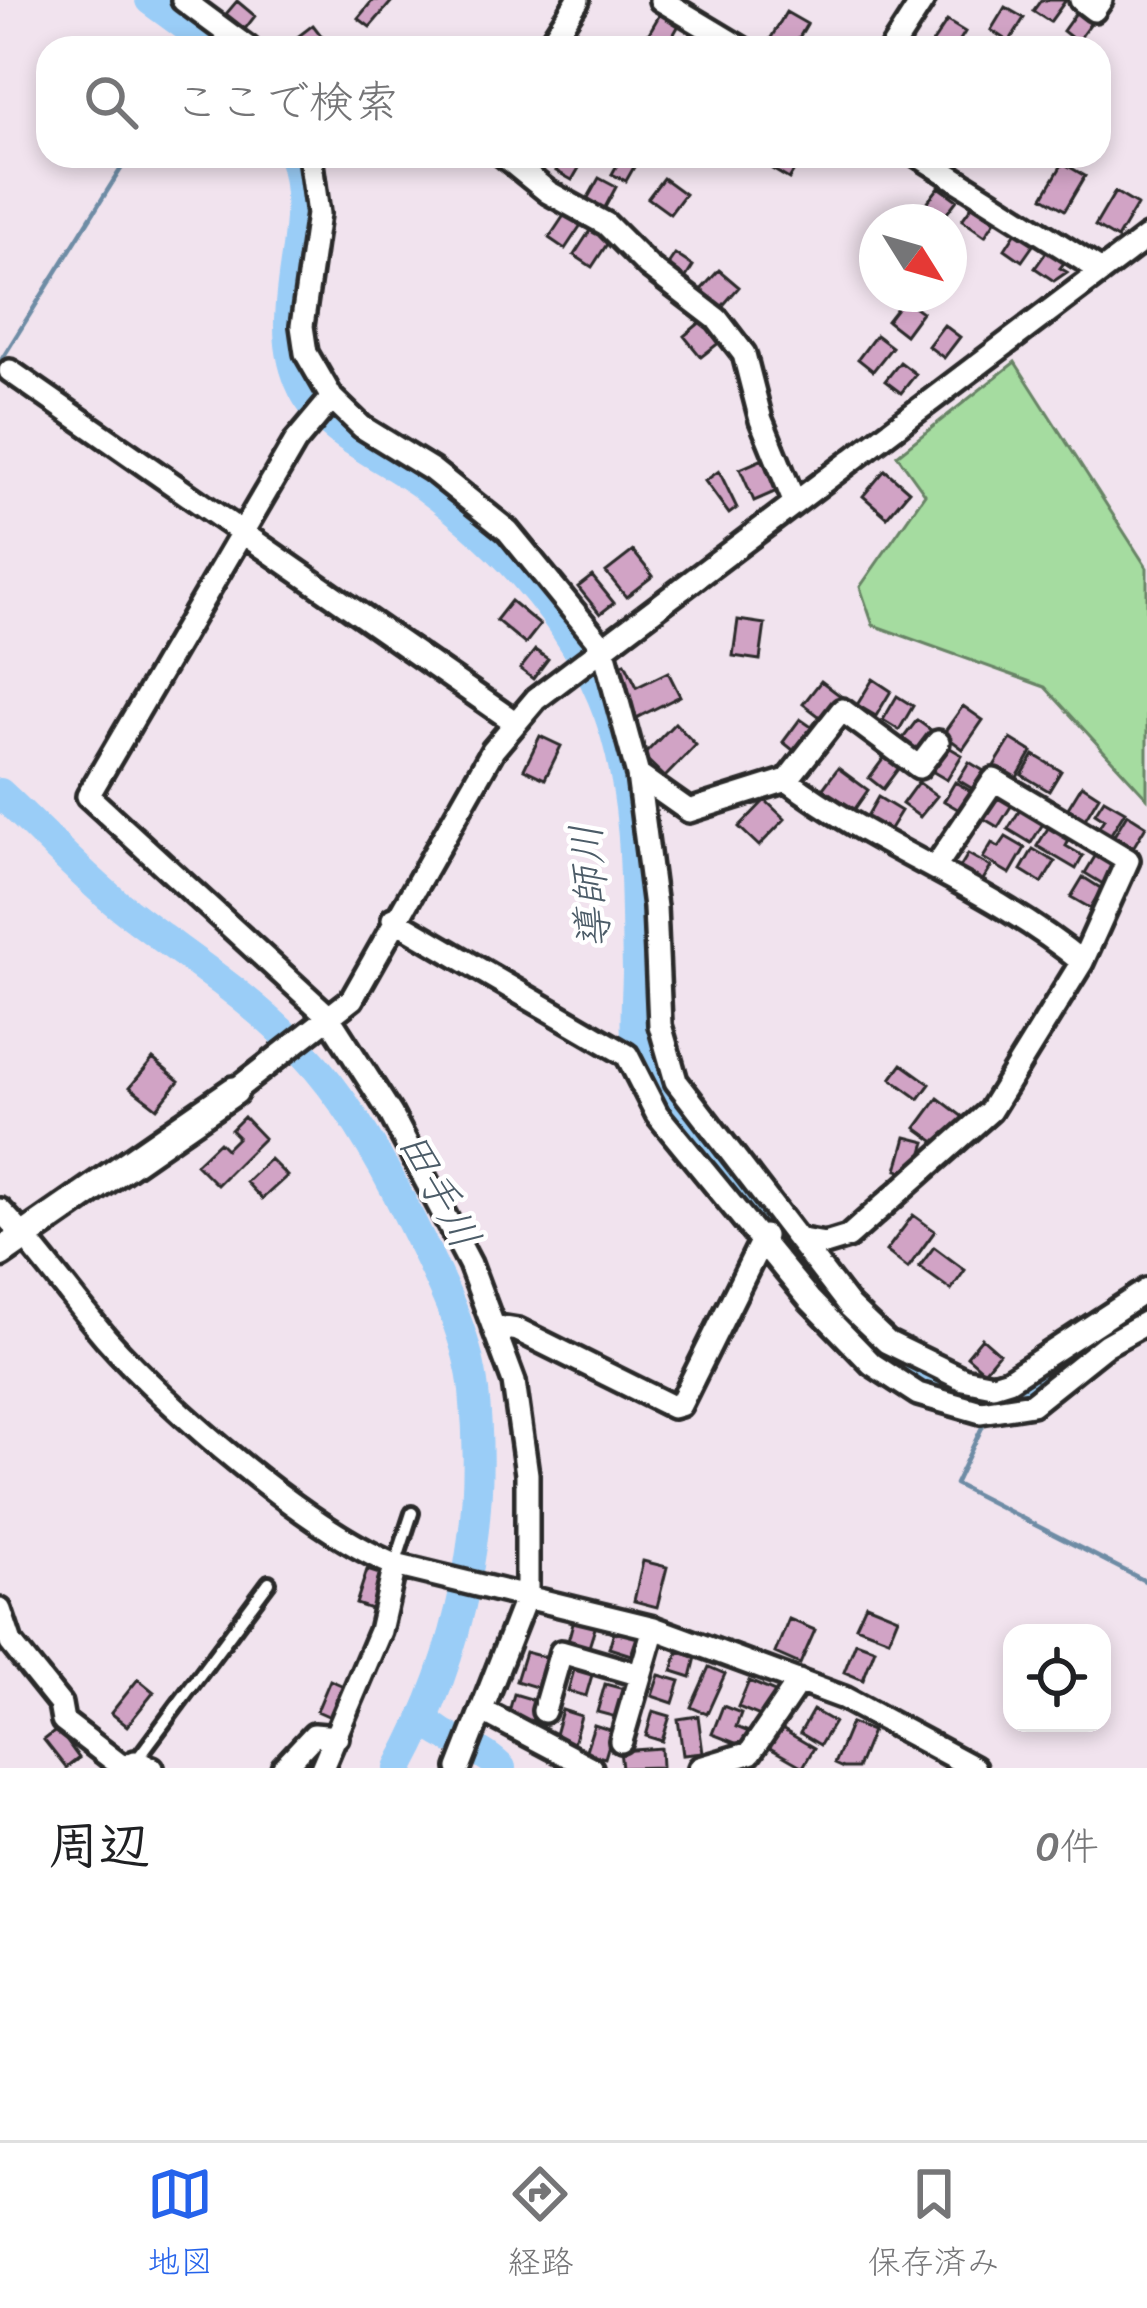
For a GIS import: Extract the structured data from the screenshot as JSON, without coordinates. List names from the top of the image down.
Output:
{
  "water": ["導師川", "田手川"],
  "north": "bottom right",
  "page": {
    "search": "ここで検索",
    "heading": ["周辺", "0件"],
    "nav": ["地図", "経路", "保存済み"]
  }
}
